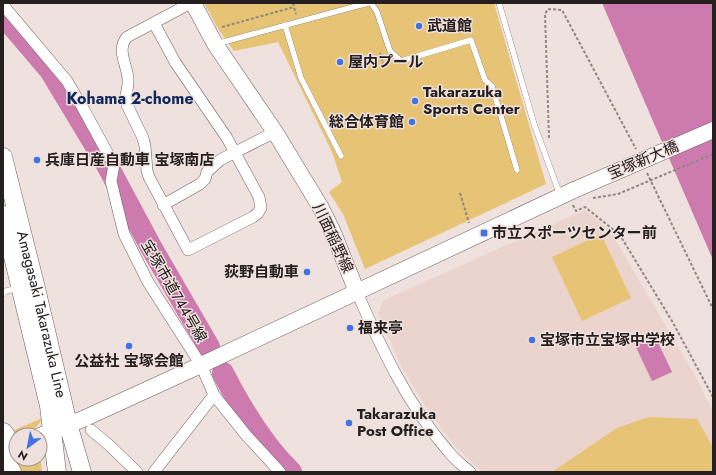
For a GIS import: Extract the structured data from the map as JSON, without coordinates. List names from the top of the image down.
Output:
{
  "streets": {
    "main road": ["Amagasaki Takarazuka Line"],
    "street": ["宝塚新大橋", "川面稲野線", "宝塚市道744号線"]
  },
  "crossings": [
    ["宝塚新大橋", "川面稲野線"],
    ["宝塚新大橋", "宝塚市道744号線"],
    ["宝塚新大橋", "Amagasaki Takarazuka Line"]
  ],
  "districts": ["Kohama 2-chome"],
  "places": {
    "other": [
      "武道館",
      "屋内プール",
      "Takarazuka Sports Center",
      "総合体育館",
      "兵庫日産自動車 宝塚南店",
      "荻野自動車",
      "福来亭",
      "宝塚市立宝塚中学校",
      "公益社 宝塚会館",
      "Takarazuka Post Office"
    ],
    "transit": ["市立スポーツセンター前"]
  },
  "north": "bottom left"
}
